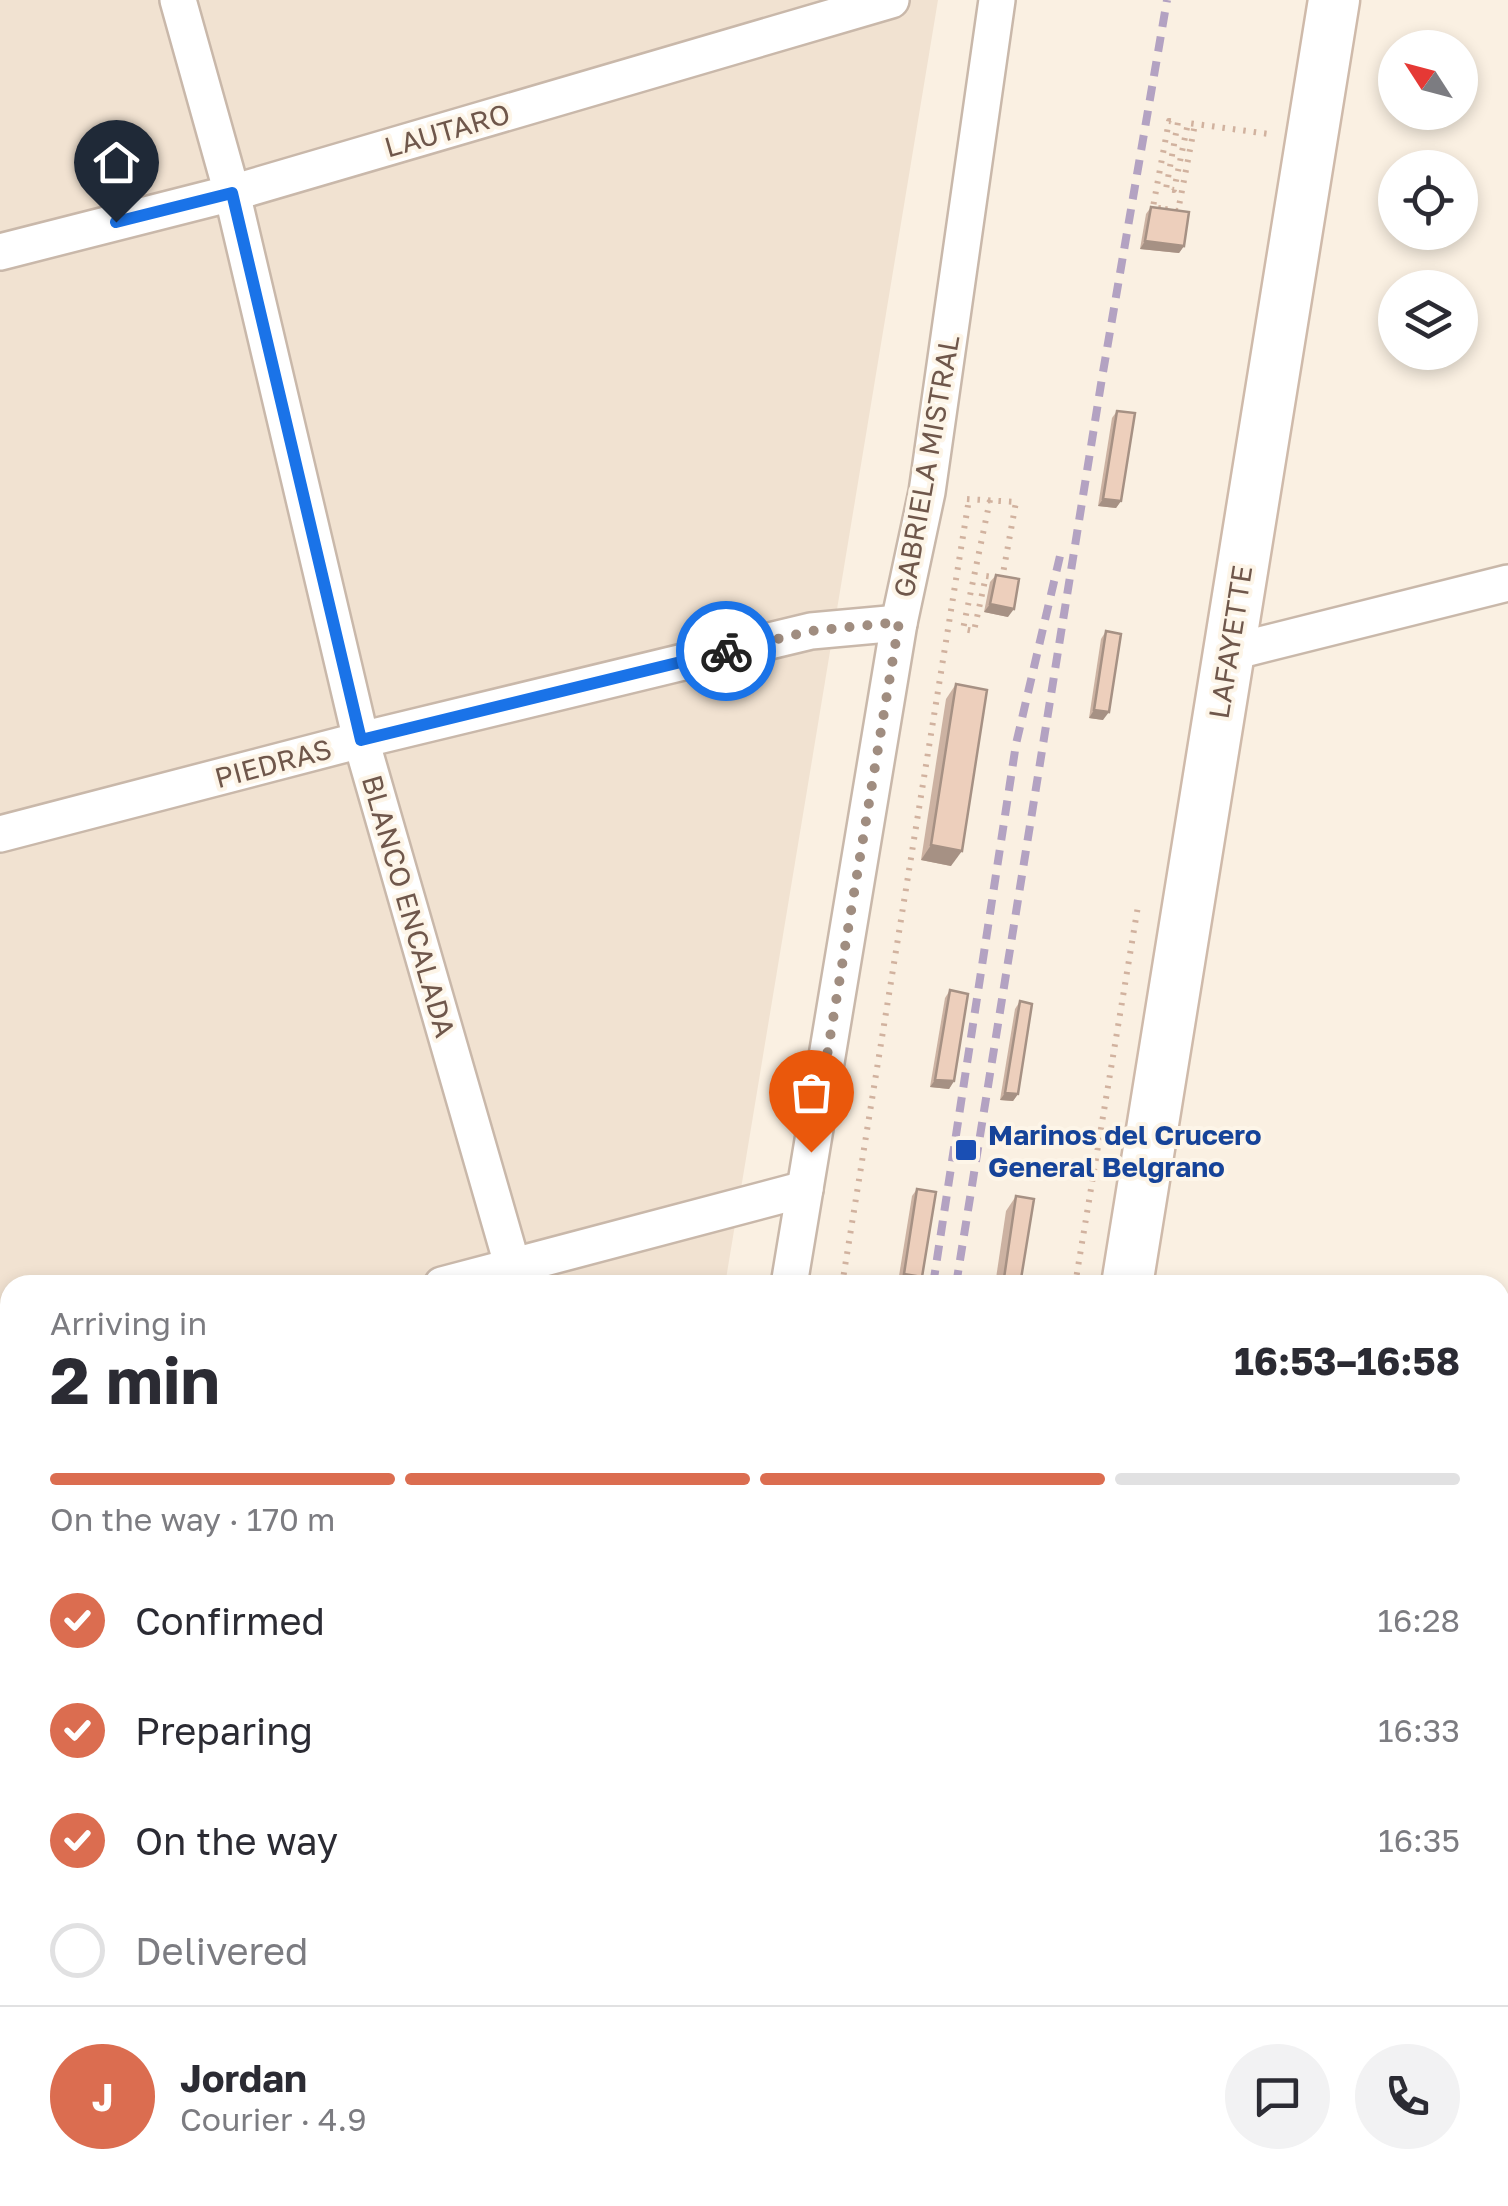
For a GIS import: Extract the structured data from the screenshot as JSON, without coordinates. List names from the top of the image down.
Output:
{
  "streets": {
    "street": [
      "LAUTARO",
      "GABRIELA MISTRAL",
      "LAFAYETTE",
      "PIEDRAS",
      "BLANCO ENCALADA"
    ]
  },
  "crossings": [
    ["LAUTARO", "BLANCO ENCALADA"],
    ["GABRIELA MISTRAL", "PIEDRAS"],
    ["PIEDRAS", "BLANCO ENCALADA"]
  ],
  "places": {
    "transit": ["Marinos del Crucero General Belgrano"]
  },
  "north": "top left",
  "page": {
    "heading": ["2 min", "Arriving in", "16:53–16:58"],
    "panel": ["Jordan", "Courier · 4.9"],
    "bar": "On the way · 170 m",
    "list": [
      ["Confirmed", "16:28"],
      ["Preparing", "16:33"],
      ["On the way", "16:35"],
      "Delivered"
    ],
    "round": "J"
  }
}
